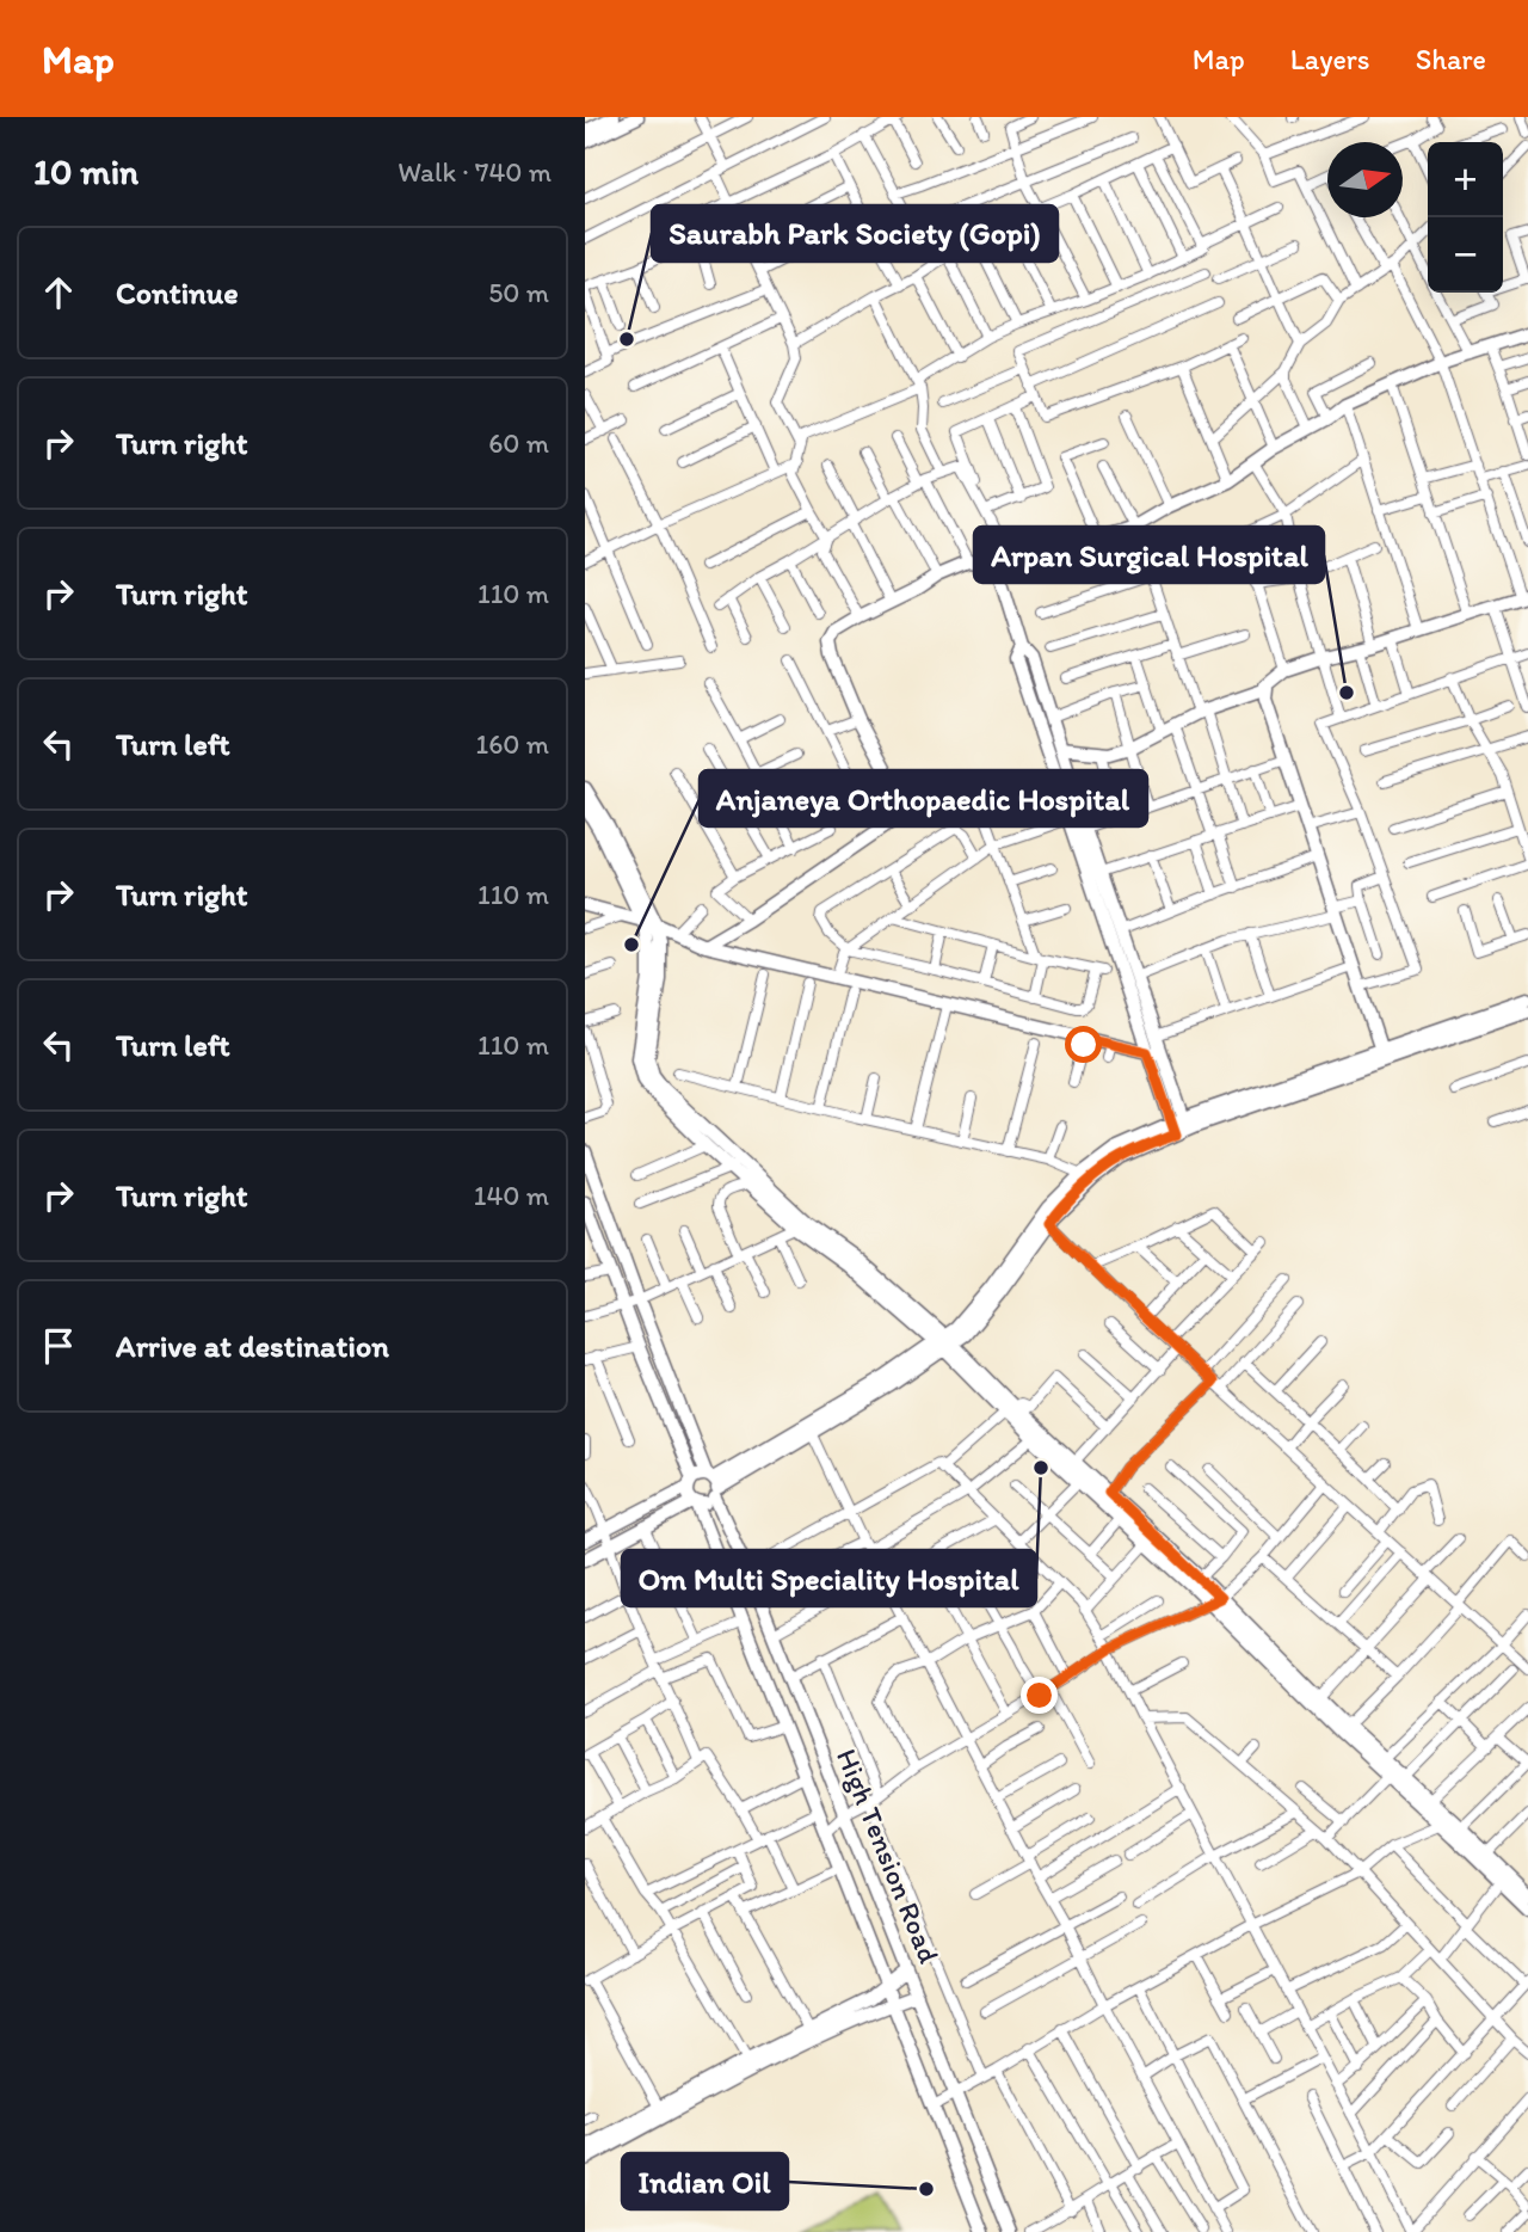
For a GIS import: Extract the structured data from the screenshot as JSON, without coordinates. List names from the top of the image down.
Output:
{
  "streets": {
    "street": ["High Tension Road"]
  },
  "places": [
    "Saurabh Park Society (Gopi)",
    "Arpan Surgical Hospital",
    "Anjaneya Orthopaedic Hospital",
    "Om Multi Speciality Hospital",
    "Indian Oil"
  ],
  "north": "right",
  "page": {
    "header": "Map",
    "nav": ["Map", "Layers", "Share"],
    "heading": ["10 min", "Walk · 740 m"],
    "map_buttons": ["+", "−"],
    "list": [
      ["Continue", "50 m"],
      ["Turn right", "60 m"],
      ["Turn right", "110 m"],
      ["Turn left", "160 m"],
      ["Turn right", "110 m"],
      ["Turn left", "110 m"],
      ["Turn right", "140 m"],
      "Arrive at destination"
    ]
  }
}
